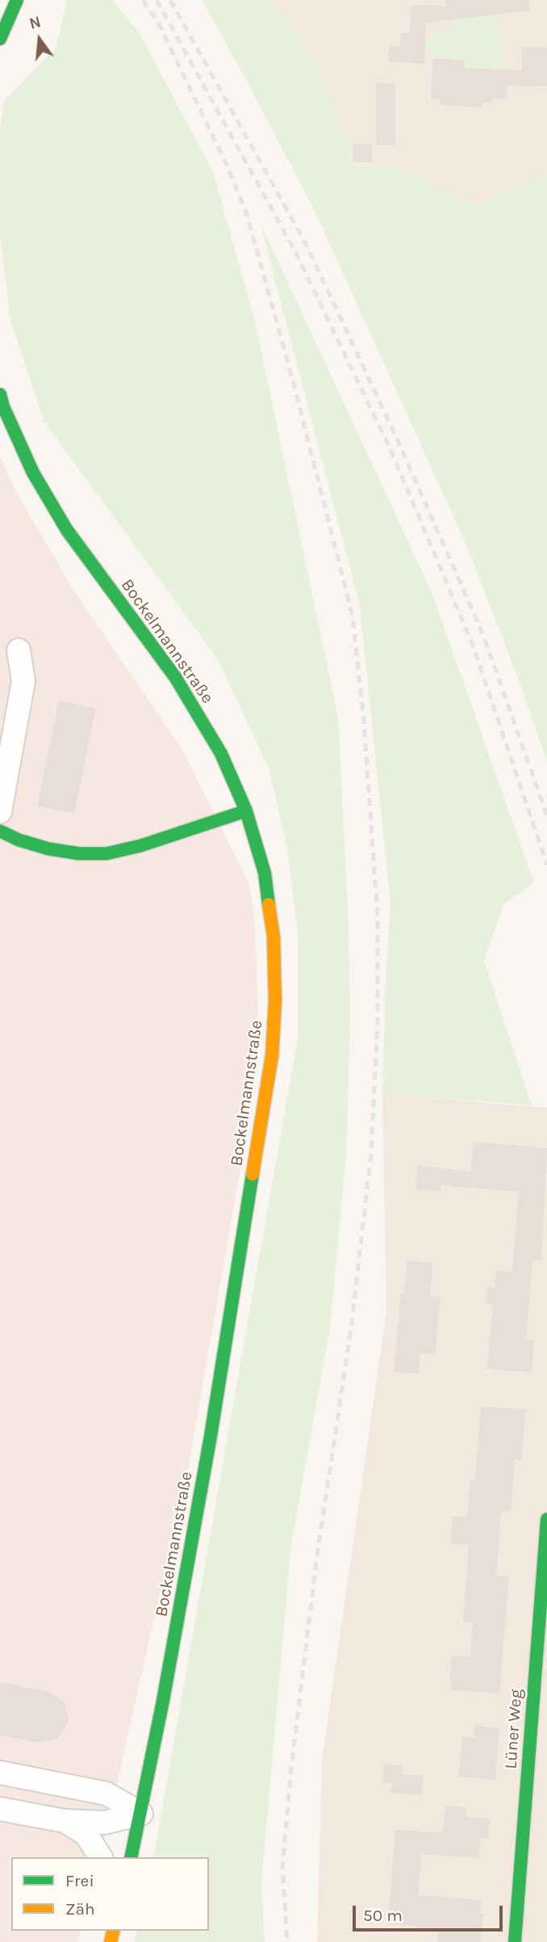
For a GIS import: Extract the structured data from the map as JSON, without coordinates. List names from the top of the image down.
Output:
{
  "streets": {
    "main road": ["Bockelmannstraße", "Lüner Weg"]
  },
  "legend": ["Frei", "Zäh"],
  "scale_bar": "50 m",
  "north": "top"
}
